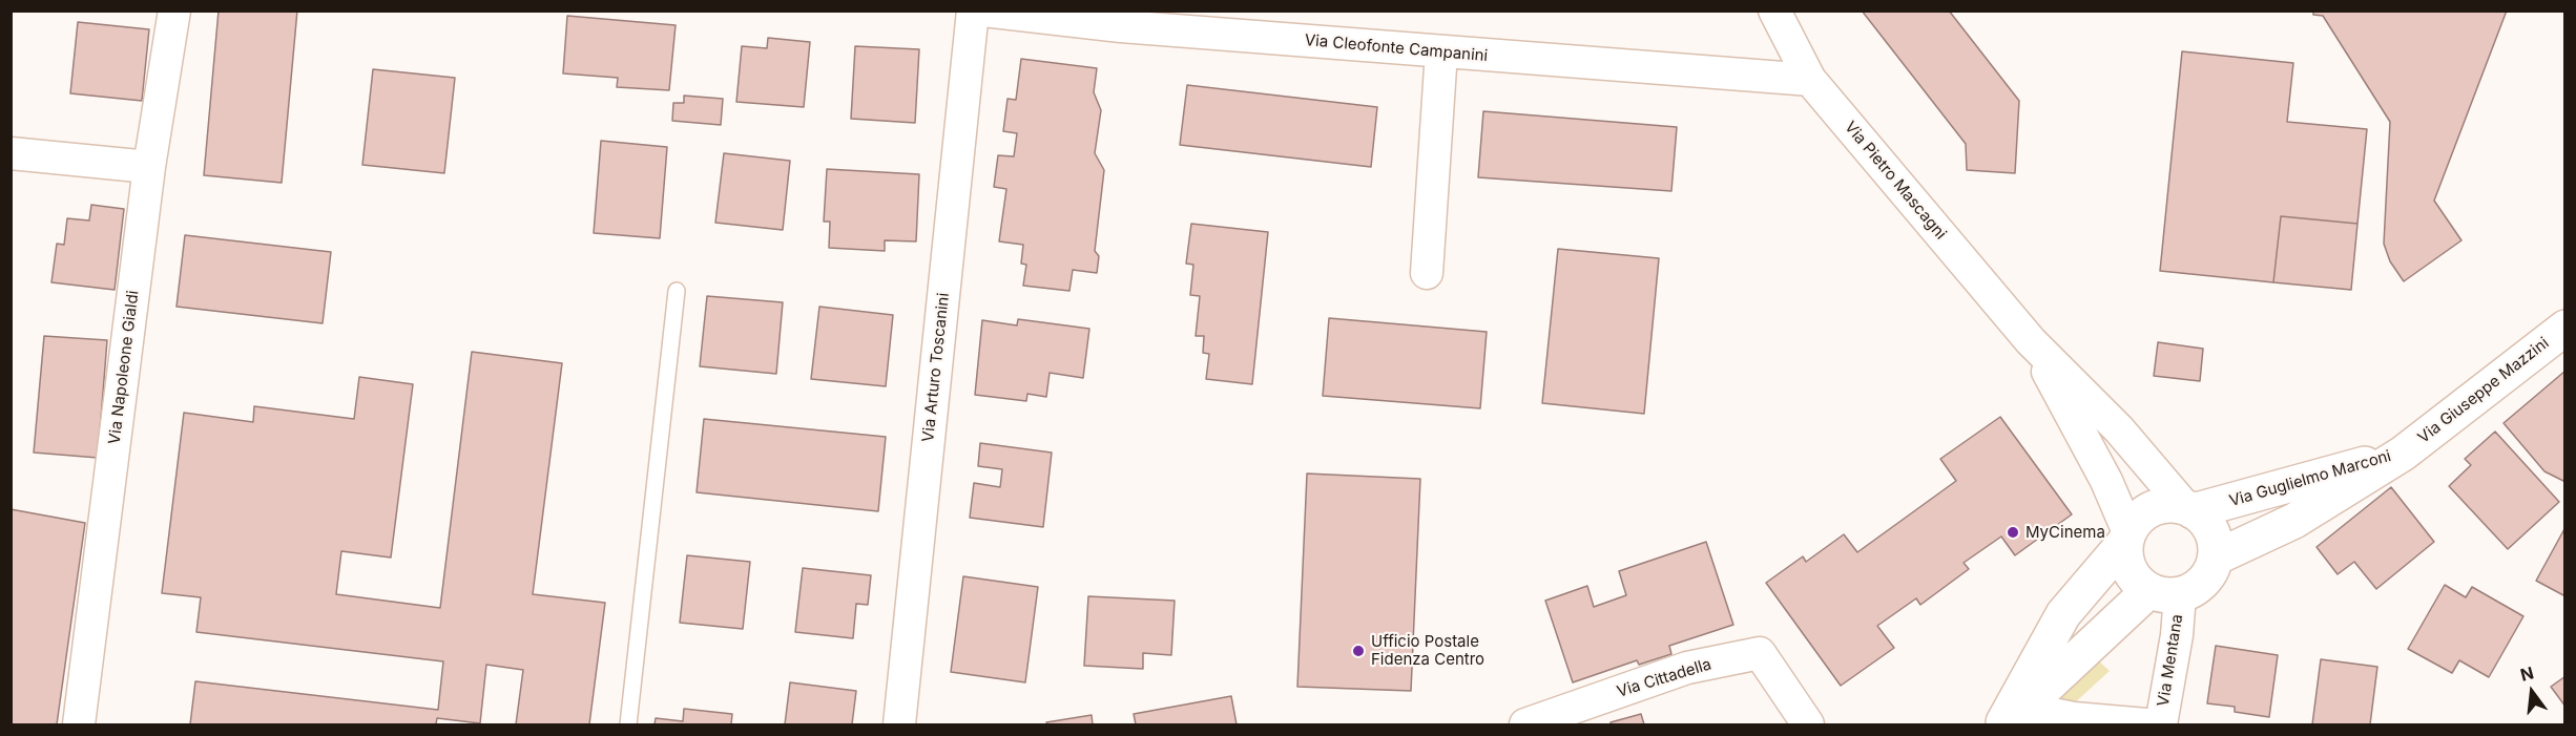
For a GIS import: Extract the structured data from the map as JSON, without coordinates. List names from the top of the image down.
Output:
{
  "streets": {
    "street": [
      "Via Cleofonte Campanini",
      "Via Pietro Mascagni",
      "Via Napoleone Gialdi",
      "Via Arturo Toscanini",
      "Via Giuseppe Mazzini",
      "Via Guglielmo Marconi",
      "Via Mentana",
      "Via Cittadella"
    ]
  },
  "crossings": [
    ["Via Cleofonte Campanini", "Via Pietro Mascagni"],
    ["Via Pietro Mascagni", "Via Guglielmo Marconi"],
    ["Via Pietro Mascagni", "Via Mentana"],
    ["Via Giuseppe Mazzini", "Via Guglielmo Marconi"],
    ["Via Guglielmo Marconi", "Via Mentana"]
  ],
  "places": ["MyCinema", "Ufficio Postale Fidenza Centro"],
  "north": "top"
}
